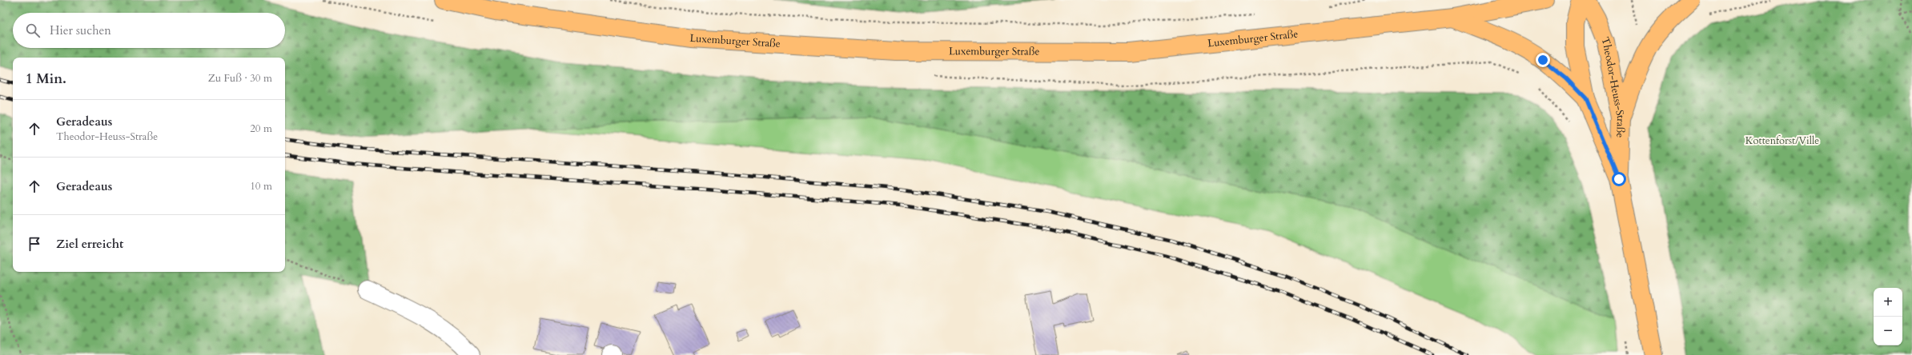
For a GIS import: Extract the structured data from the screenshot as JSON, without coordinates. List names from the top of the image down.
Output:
{
  "streets": {
    "main road": ["Luxemburger Straße", "Theodor-Heuss-Straße"]
  },
  "parks": ["Kottenforst/Ville"],
  "page": {
    "search": "Hier suchen",
    "heading": ["1 Min.", "Zu Fuß · 30 m"],
    "list": [
      ["Geradeaus", "Theodor-Heuss-Straße", "20 m"],
      ["Geradeaus", "10 m"],
      "Ziel erreicht"
    ],
    "map_buttons": ["+", "−"]
  }
}
